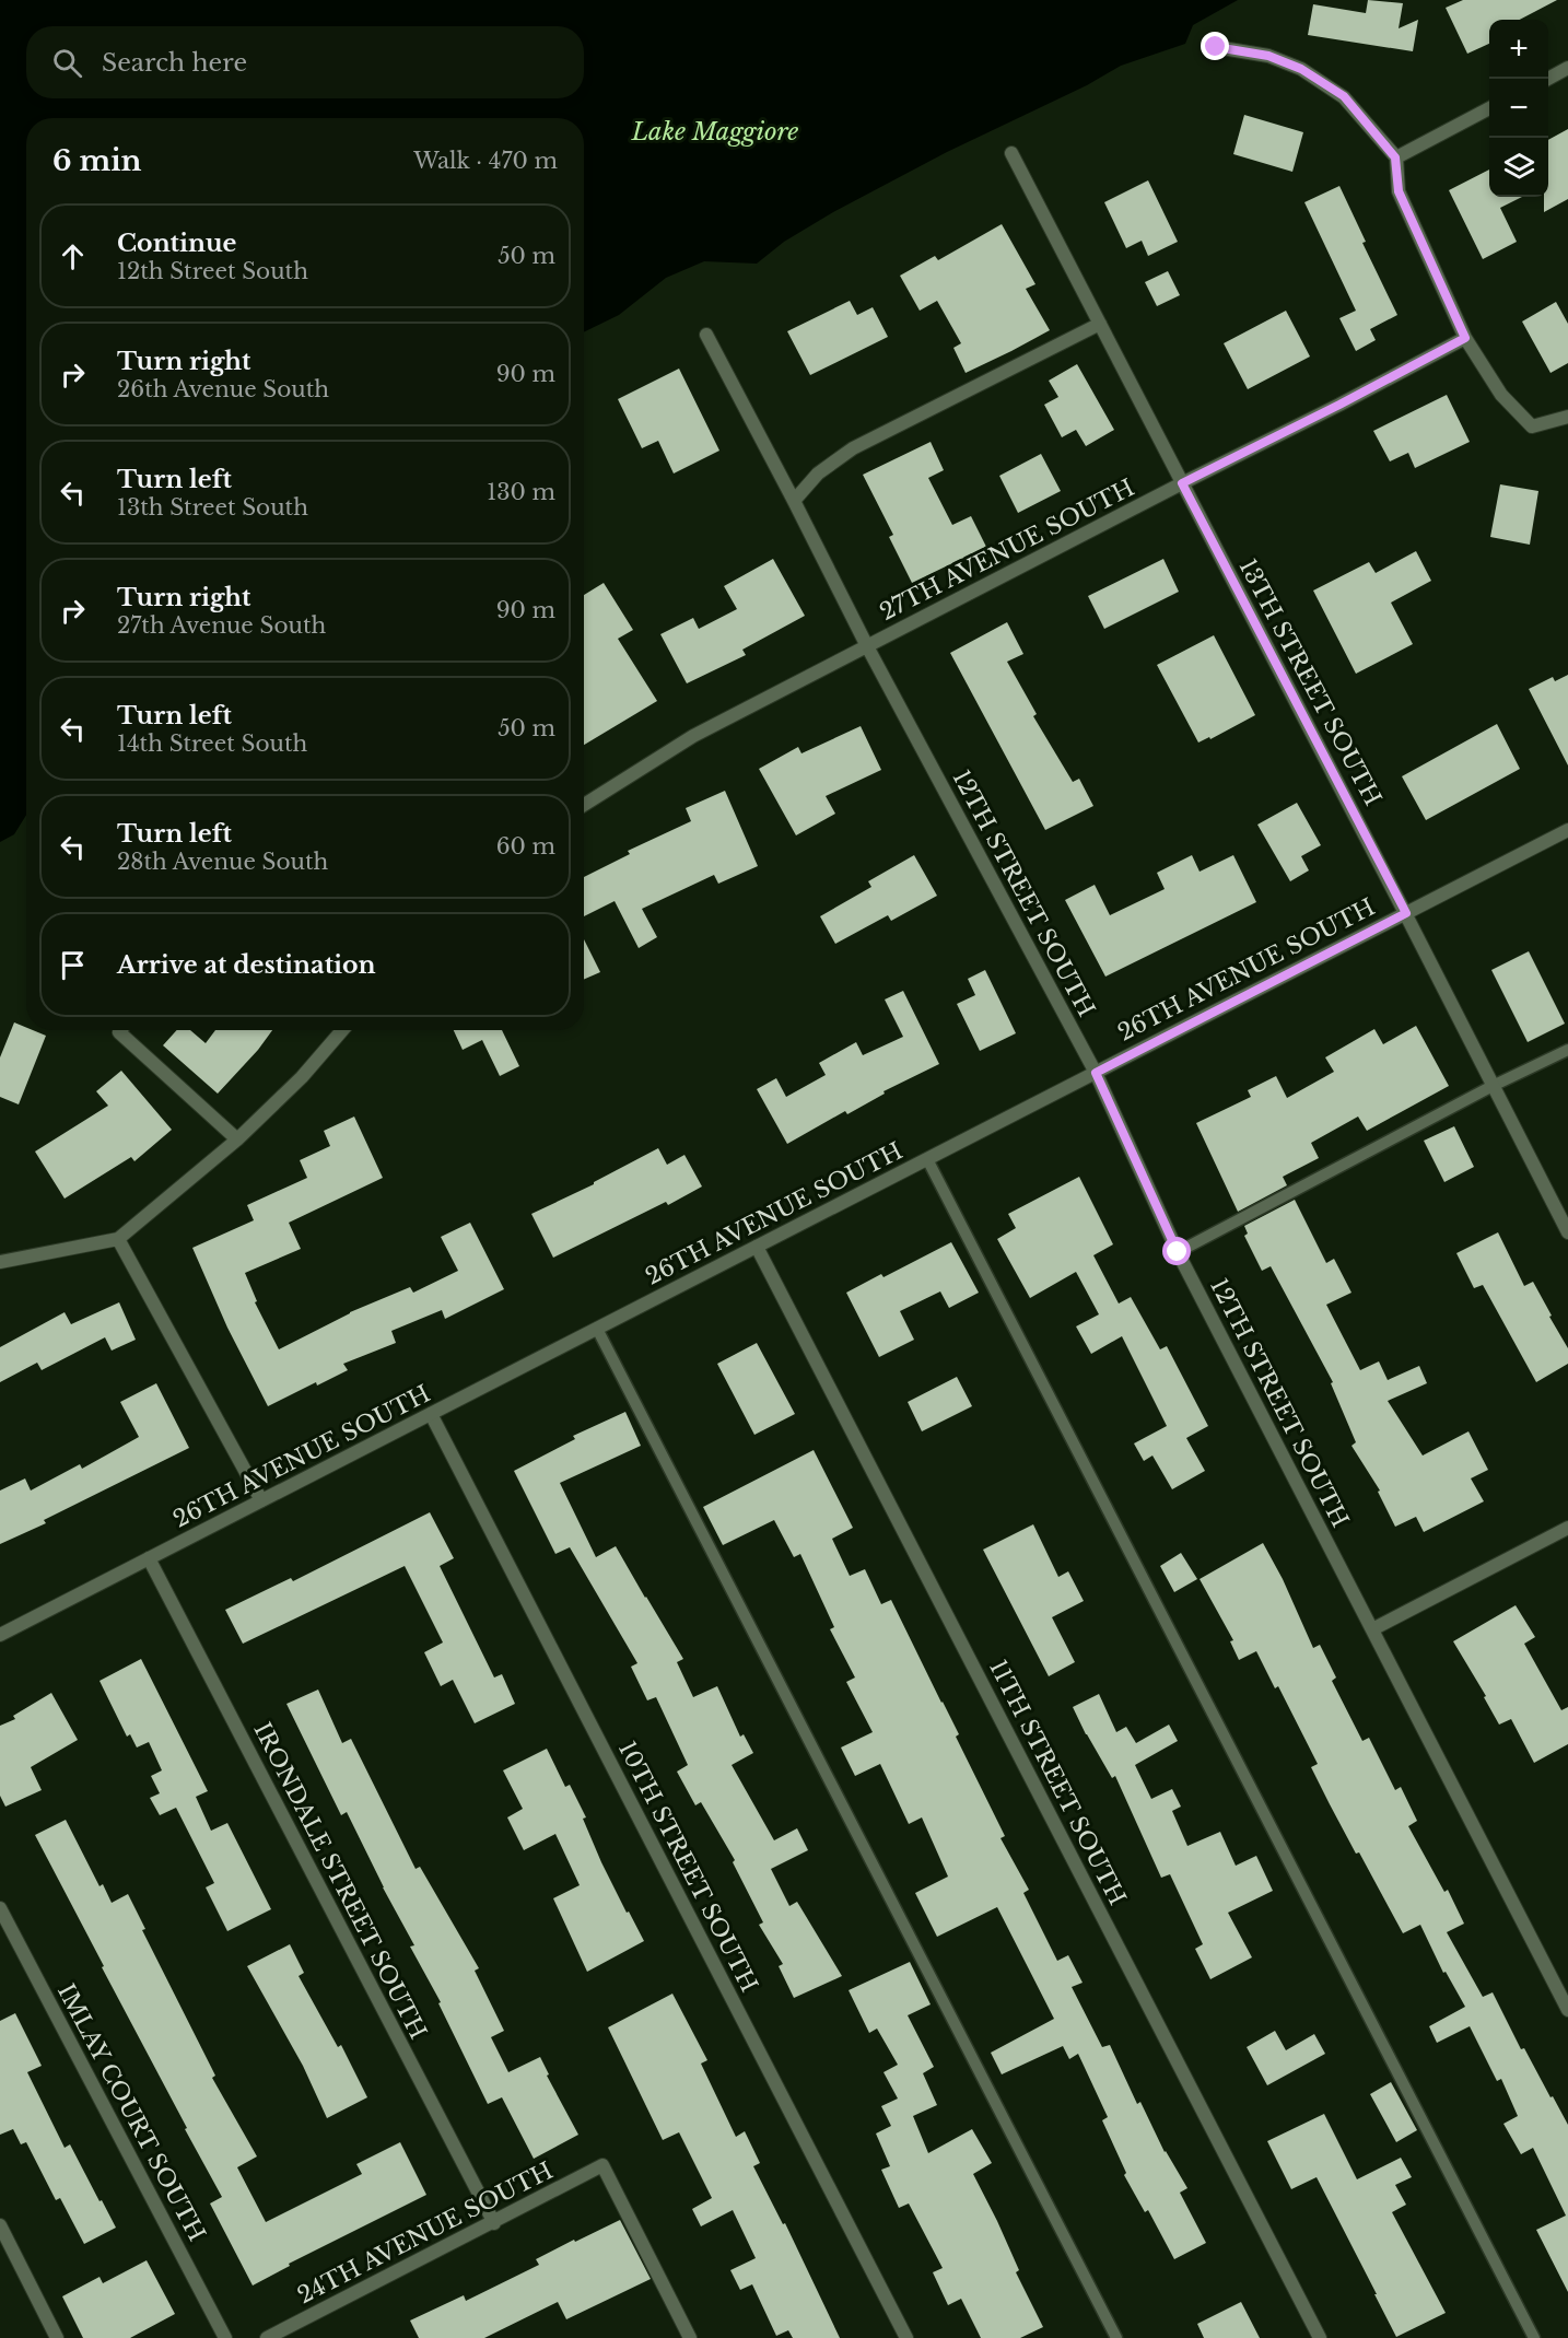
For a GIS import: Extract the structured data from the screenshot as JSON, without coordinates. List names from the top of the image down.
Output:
{
  "streets": {
    "street": [
      "27TH AVENUE SOUTH",
      "13TH STREET SOUTH",
      "12TH STREET SOUTH",
      "26TH AVENUE SOUTH",
      "11TH STREET SOUTH",
      "10TH STREET SOUTH",
      "IRONDALE STREET SOUTH",
      "IMLAY COURT SOUTH",
      "24TH AVENUE SOUTH"
    ]
  },
  "crossings": [
    ["27TH AVENUE SOUTH", "13TH STREET SOUTH"],
    ["27TH AVENUE SOUTH", "12TH STREET SOUTH"],
    ["13TH STREET SOUTH", "26TH AVENUE SOUTH"],
    ["12TH STREET SOUTH", "26TH AVENUE SOUTH"],
    ["26TH AVENUE SOUTH", "11TH STREET SOUTH"],
    ["26TH AVENUE SOUTH", "10TH STREET SOUTH"],
    ["26TH AVENUE SOUTH", "IRONDALE STREET SOUTH"],
    ["IRONDALE STREET SOUTH", "24TH AVENUE SOUTH"]
  ],
  "water": ["Lake Maggiore"],
  "page": {
    "map_buttons": ["+", "−"],
    "search": "Search here",
    "heading": ["6 min", "Walk · 470 m"],
    "list": [
      ["Continue", "12th Street South", "50 m"],
      ["Turn right", "26th Avenue South", "90 m"],
      ["Turn left", "13th Street South", "130 m"],
      ["Turn right", "27th Avenue South", "90 m"],
      ["Turn left", "14th Street South", "50 m"],
      ["Turn left", "28th Avenue South", "60 m"],
      "Arrive at destination"
    ]
  }
}
